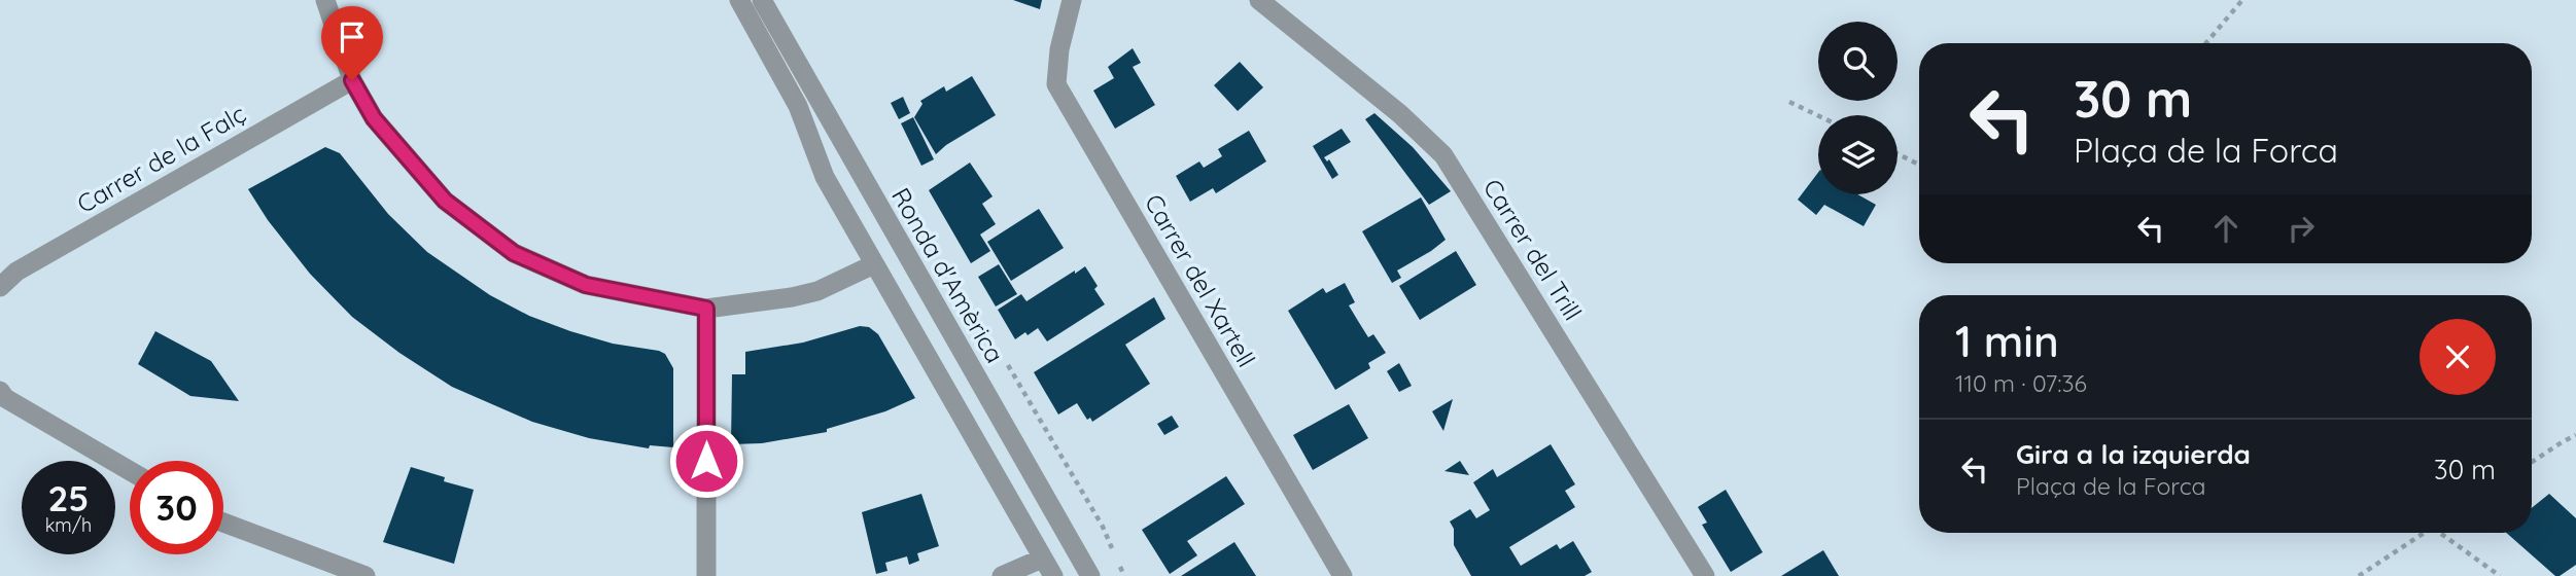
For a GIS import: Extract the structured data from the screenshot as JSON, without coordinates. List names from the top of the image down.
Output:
{
  "streets": {
    "street": [
      "Carrer de la Falç",
      "Carrer del Trill",
      "Ronda d'Amèrica",
      "Carrer del Xartell"
    ]
  },
  "page": {
    "turn": ["30 m", "Plaça de la Forca"],
    "heading": ["1 min", "110 m · 07:36"],
    "list": [
      {
        "name": "Gira a la izquierda",
        "note": "Plaça de la Forca",
        "value": "30 m"
      }
    ],
    "speed": "25 km/h",
    "limit": "30"
  }
}
